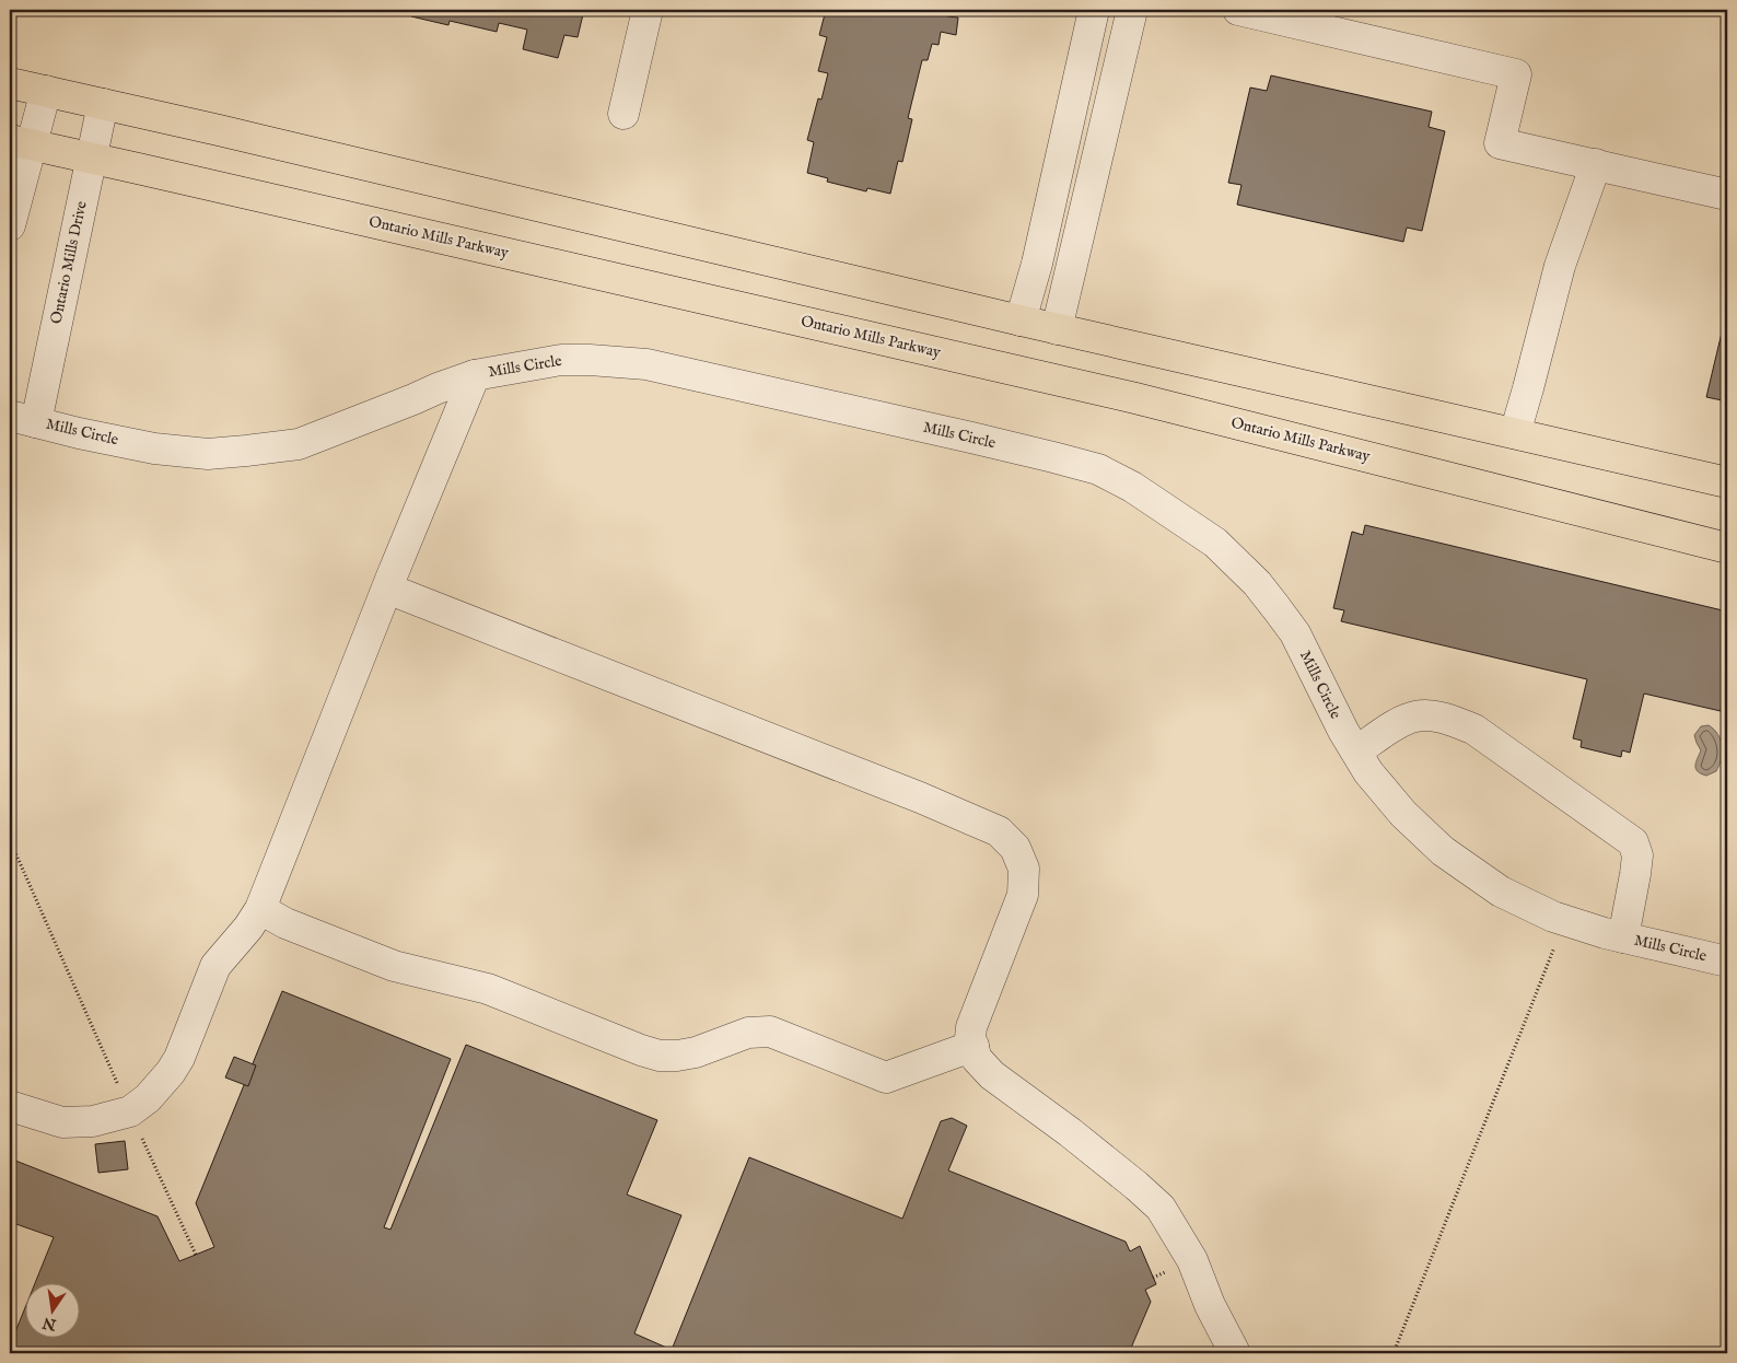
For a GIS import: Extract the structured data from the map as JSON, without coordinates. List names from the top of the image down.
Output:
{
  "streets": {
    "main road": ["Ontario Mills Parkway"],
    "street": ["Ontario Mills Drive", "Mills Circle"]
  },
  "crossings": [
    ["Ontario Mills Parkway", "Ontario Mills Drive"],
    ["Ontario Mills Drive", "Mills Circle"]
  ],
  "north": "bottom"
}
